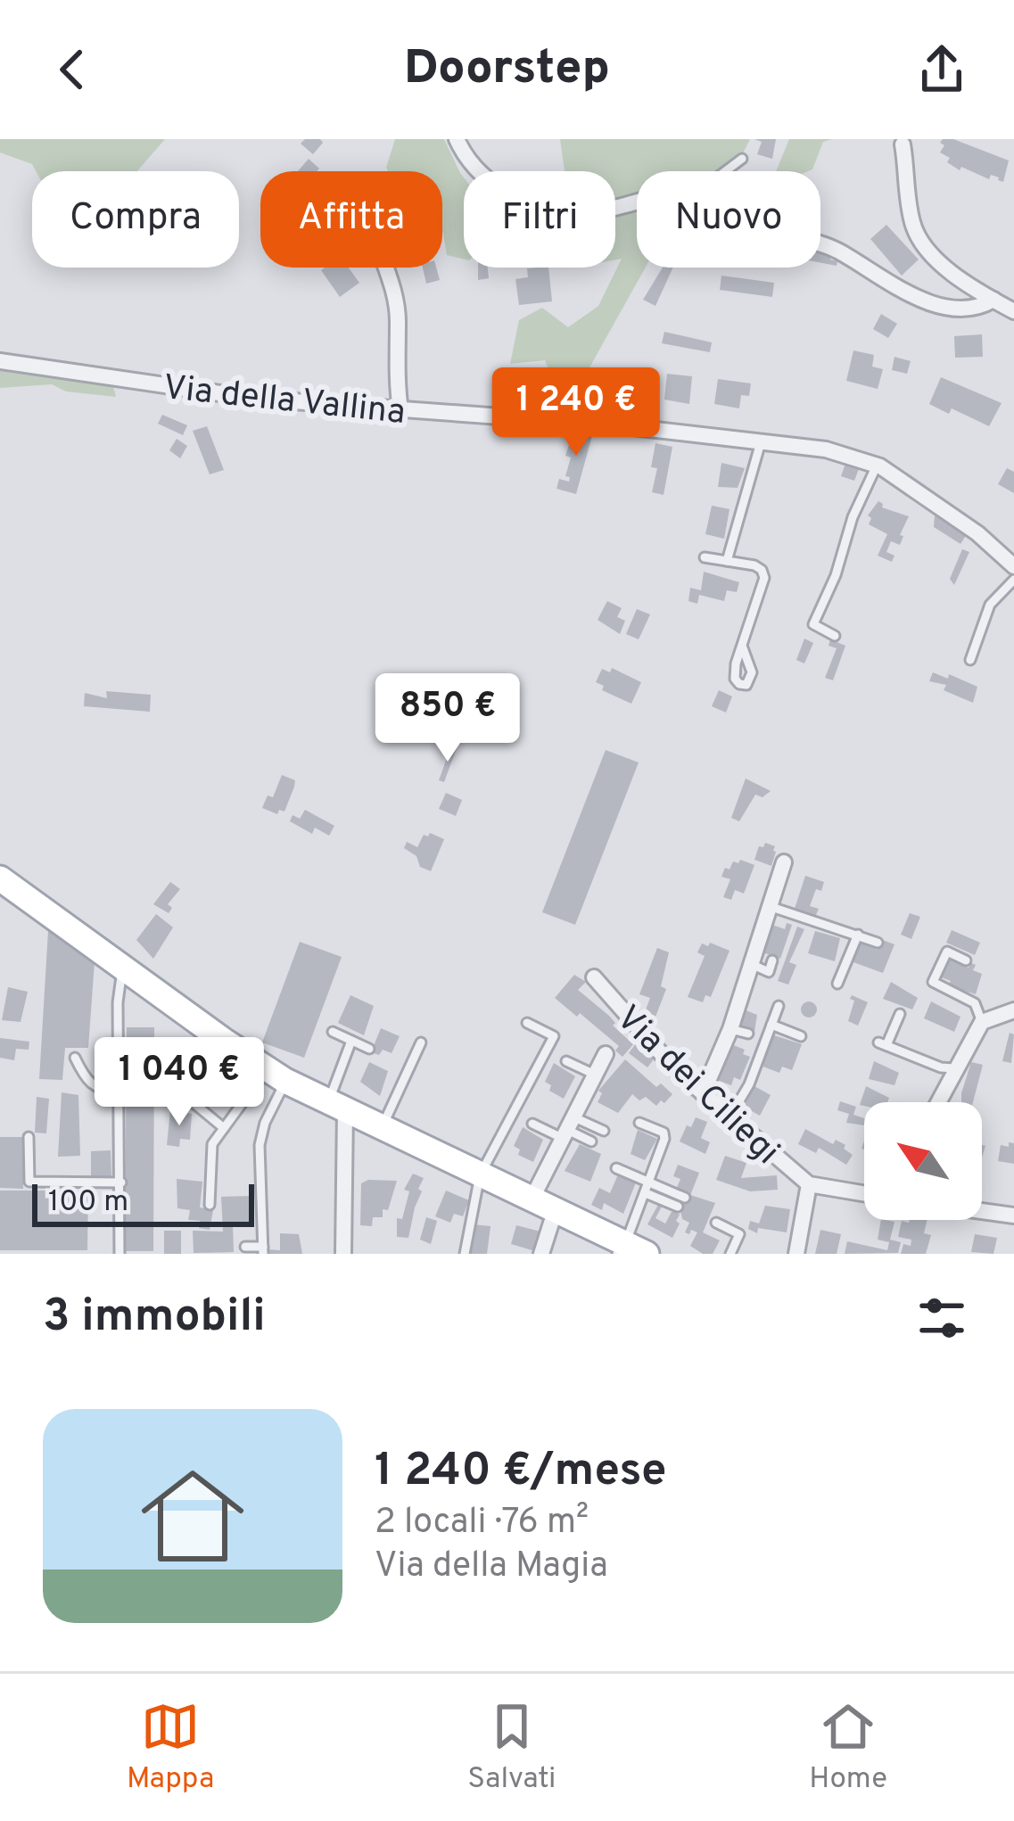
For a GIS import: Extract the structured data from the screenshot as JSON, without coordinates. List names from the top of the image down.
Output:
{
  "streets": {
    "street": ["Via della Vallina", "Via dei Ciliegi"]
  },
  "scale_bar": "100 m",
  "north": "top left",
  "page": {
    "header": "Doorstep",
    "chip": [
      "Compra",
      "Affitta",
      "Filtri",
      "Nuovo"
    ],
    "price": ["1 240 €", "850 €", "1 040 €"],
    "scale": "100 m",
    "heading": "3 immobili",
    "list": [
      {
        "name": "1 240 €/mese",
        "note": "2 locali · 76 m² · Via della Magia"
      }
    ],
    "tabs": ["Mappa", "Salvati", "Home"]
  }
}
